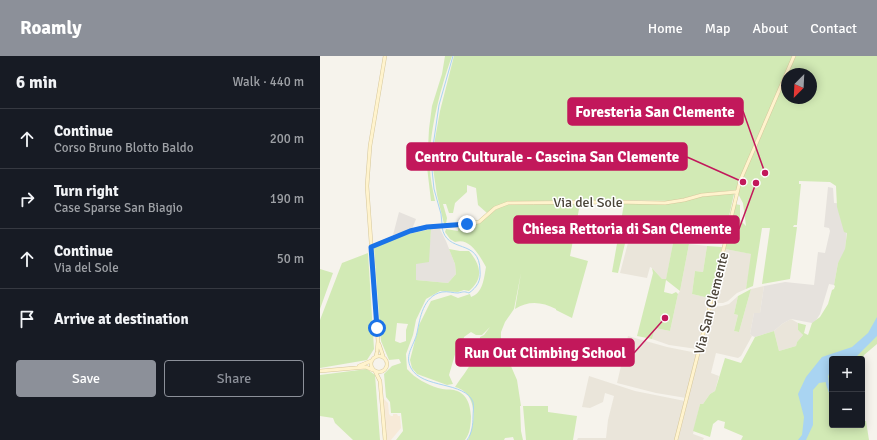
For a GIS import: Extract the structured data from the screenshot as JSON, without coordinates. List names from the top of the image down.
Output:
{
  "streets": {
    "street": ["Via del Sole", "Via San Clemente"]
  },
  "crossings": [
    ["Via del Sole", "Via San Clemente"]
  ],
  "places": [
    "Foresteria San Clemente",
    "Centro Culturale - Cascina San Clemente",
    "Chiesa Rettoria di San Clemente",
    "Run Out Climbing School"
  ],
  "north": "bottom left",
  "page": {
    "header": "Roamly",
    "nav": [
      "Home",
      "Map",
      "About",
      "Contact"
    ],
    "heading": ["6 min", "Walk · 440 m"],
    "list": [
      ["Continue", "Corso Bruno Blotto Baldo", "200 m"],
      ["Turn right", "Case Sparse San Biagio", "190 m"],
      ["Continue", "Via del Sole", "50 m"],
      "Arrive at destination"
    ],
    "buttons": ["Save", "Share"],
    "map_buttons": ["+", "−"]
  }
}
